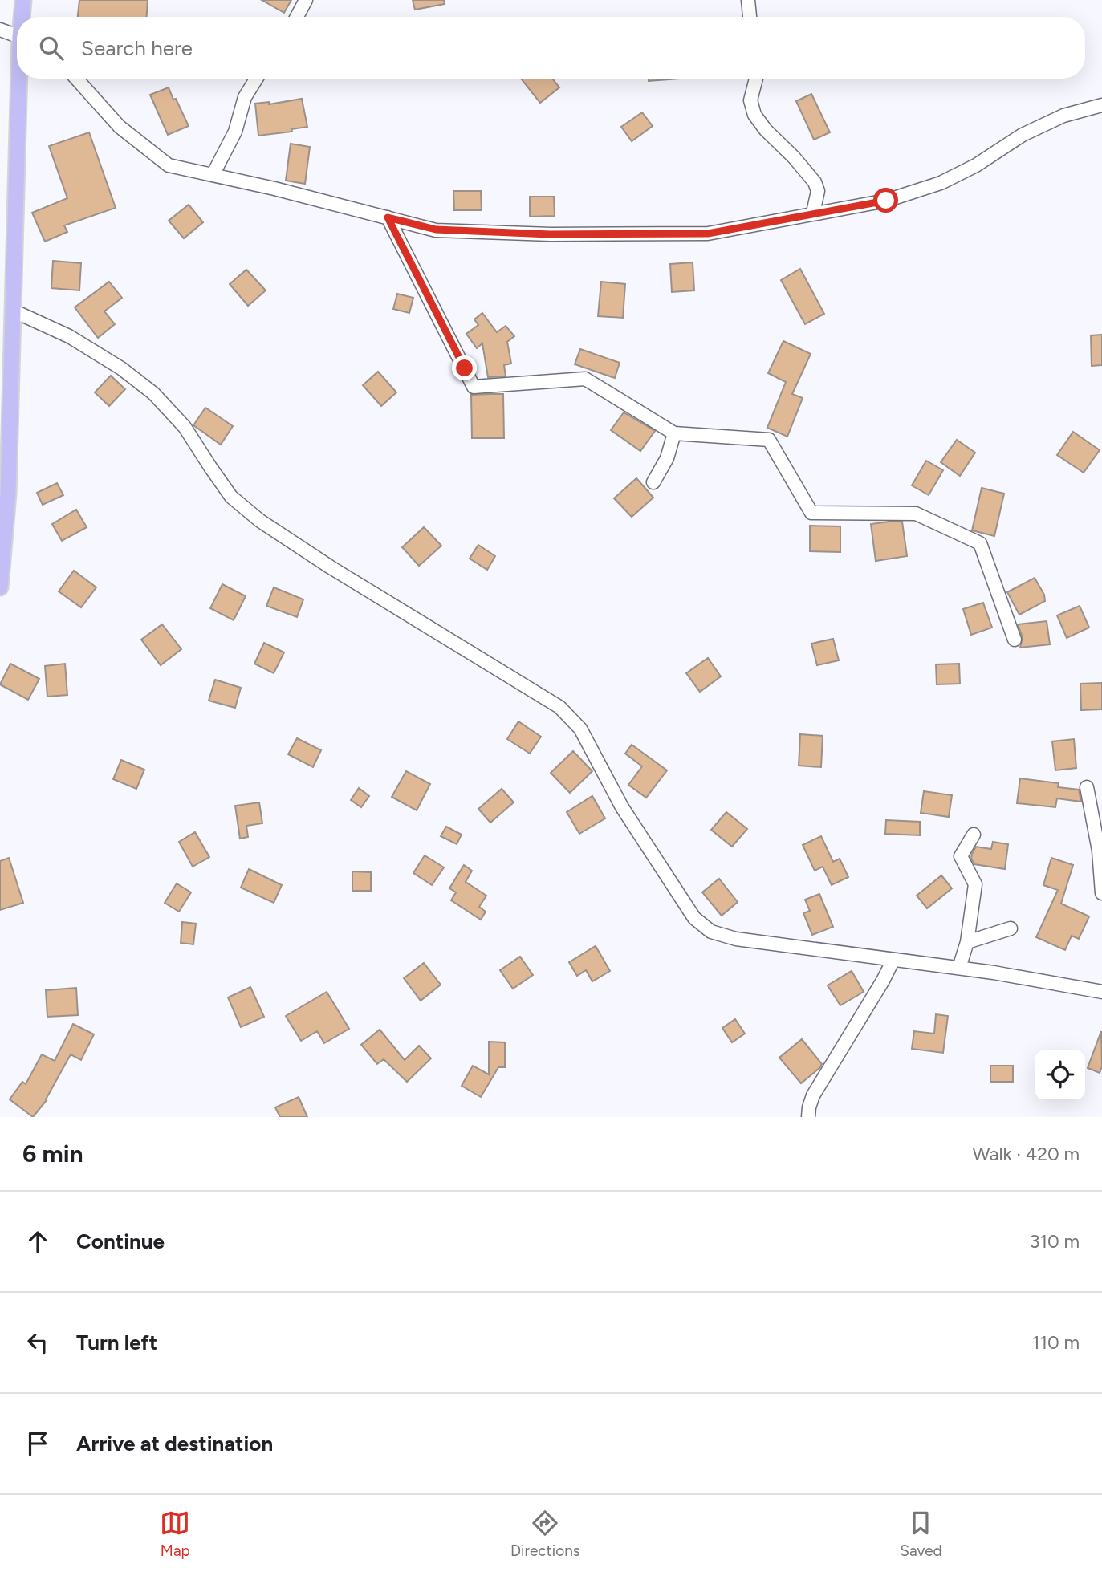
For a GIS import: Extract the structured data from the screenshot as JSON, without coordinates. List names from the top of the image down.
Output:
{
  "page": {
    "search": "Search here",
    "heading": ["6 min", "Walk · 420 m"],
    "list": [
      ["Continue", "310 m"],
      ["Turn left", "110 m"],
      "Arrive at destination"
    ],
    "nav": ["Map", "Directions", "Saved"]
  }
}
